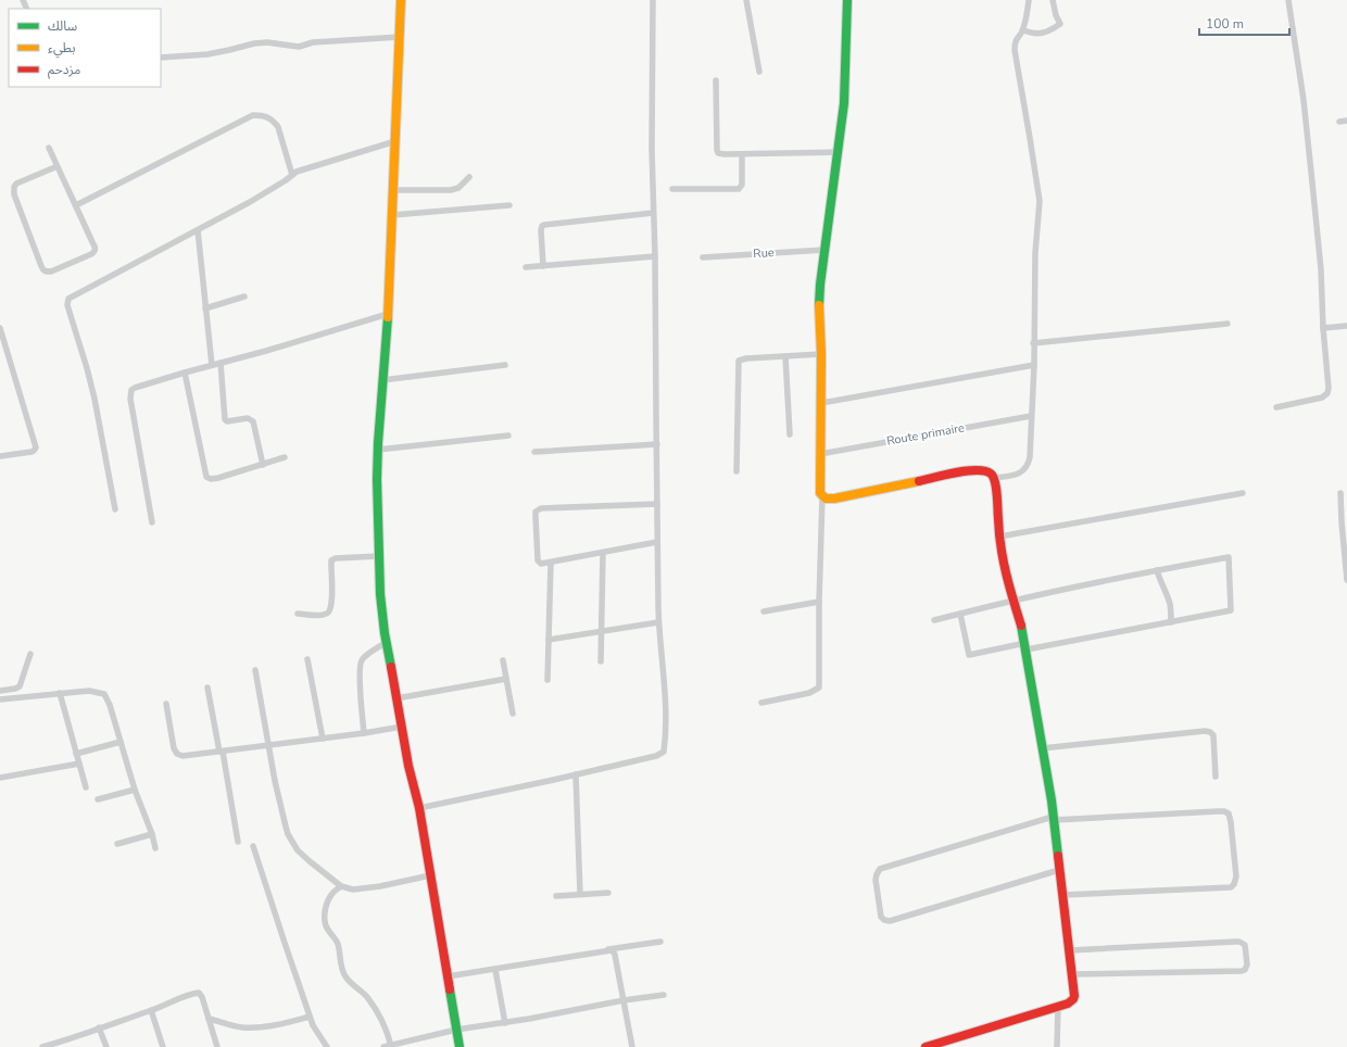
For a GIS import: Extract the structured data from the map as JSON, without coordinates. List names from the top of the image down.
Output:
{
  "streets": {
    "street": ["Rue", "Route primaire"]
  },
  "legend": ["سالك", "بطيء", "مزدحم"],
  "scale_bar": "100 m"
}
